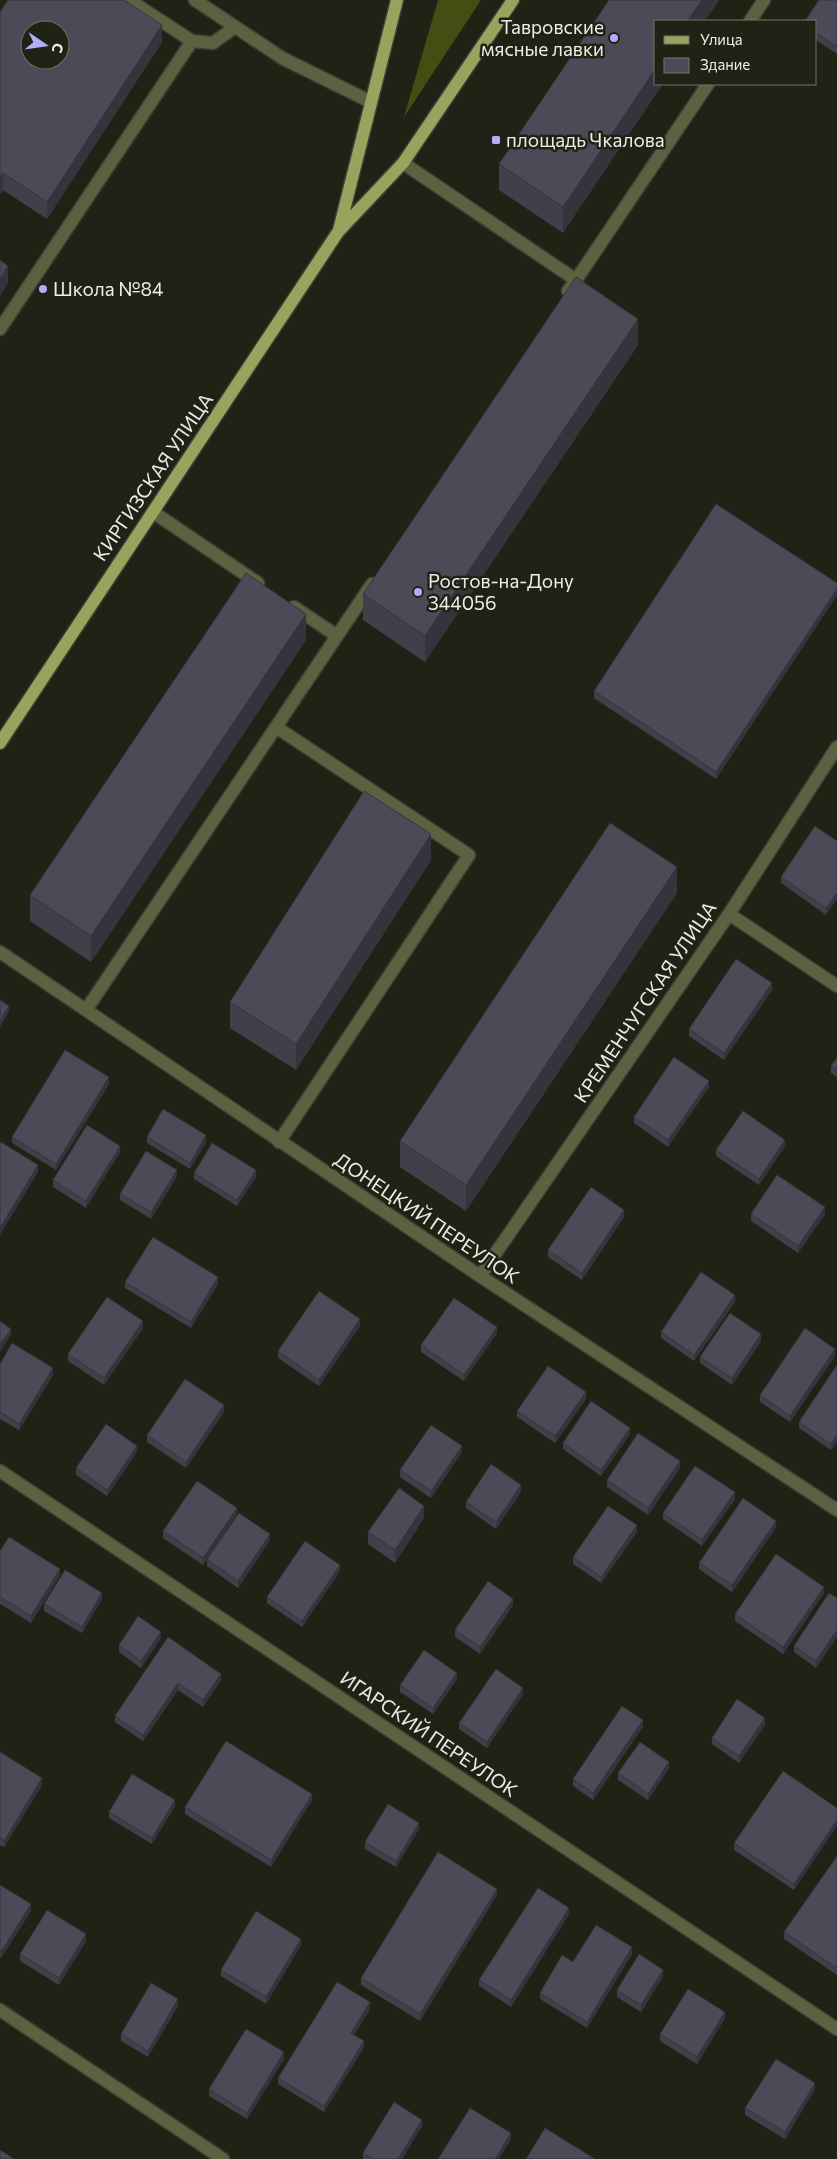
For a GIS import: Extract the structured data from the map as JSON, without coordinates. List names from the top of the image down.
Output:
{
  "streets": {
    "main road": ["КИРГИЗСКАЯ УЛИЦА"],
    "street": ["КРЕМЕНЧУГСКАЯ УЛИЦА", "ДОНЕЦКИЙ ПЕРЕУЛОК", "ИГАРСКИЙ ПЕРЕУЛОК"]
  },
  "crossings": [
    ["КРЕМЕНЧУГСКАЯ УЛИЦА", "ДОНЕЦКИЙ ПЕРЕУЛОК"]
  ],
  "places": {
    "other": ["Тавровские мясные лавки", "Школа №84", "Ростов-на-Дону 344056"],
    "transit": ["площадь Чкалова"]
  },
  "legend": ["Улица", "Здание"],
  "north": "right"
}
